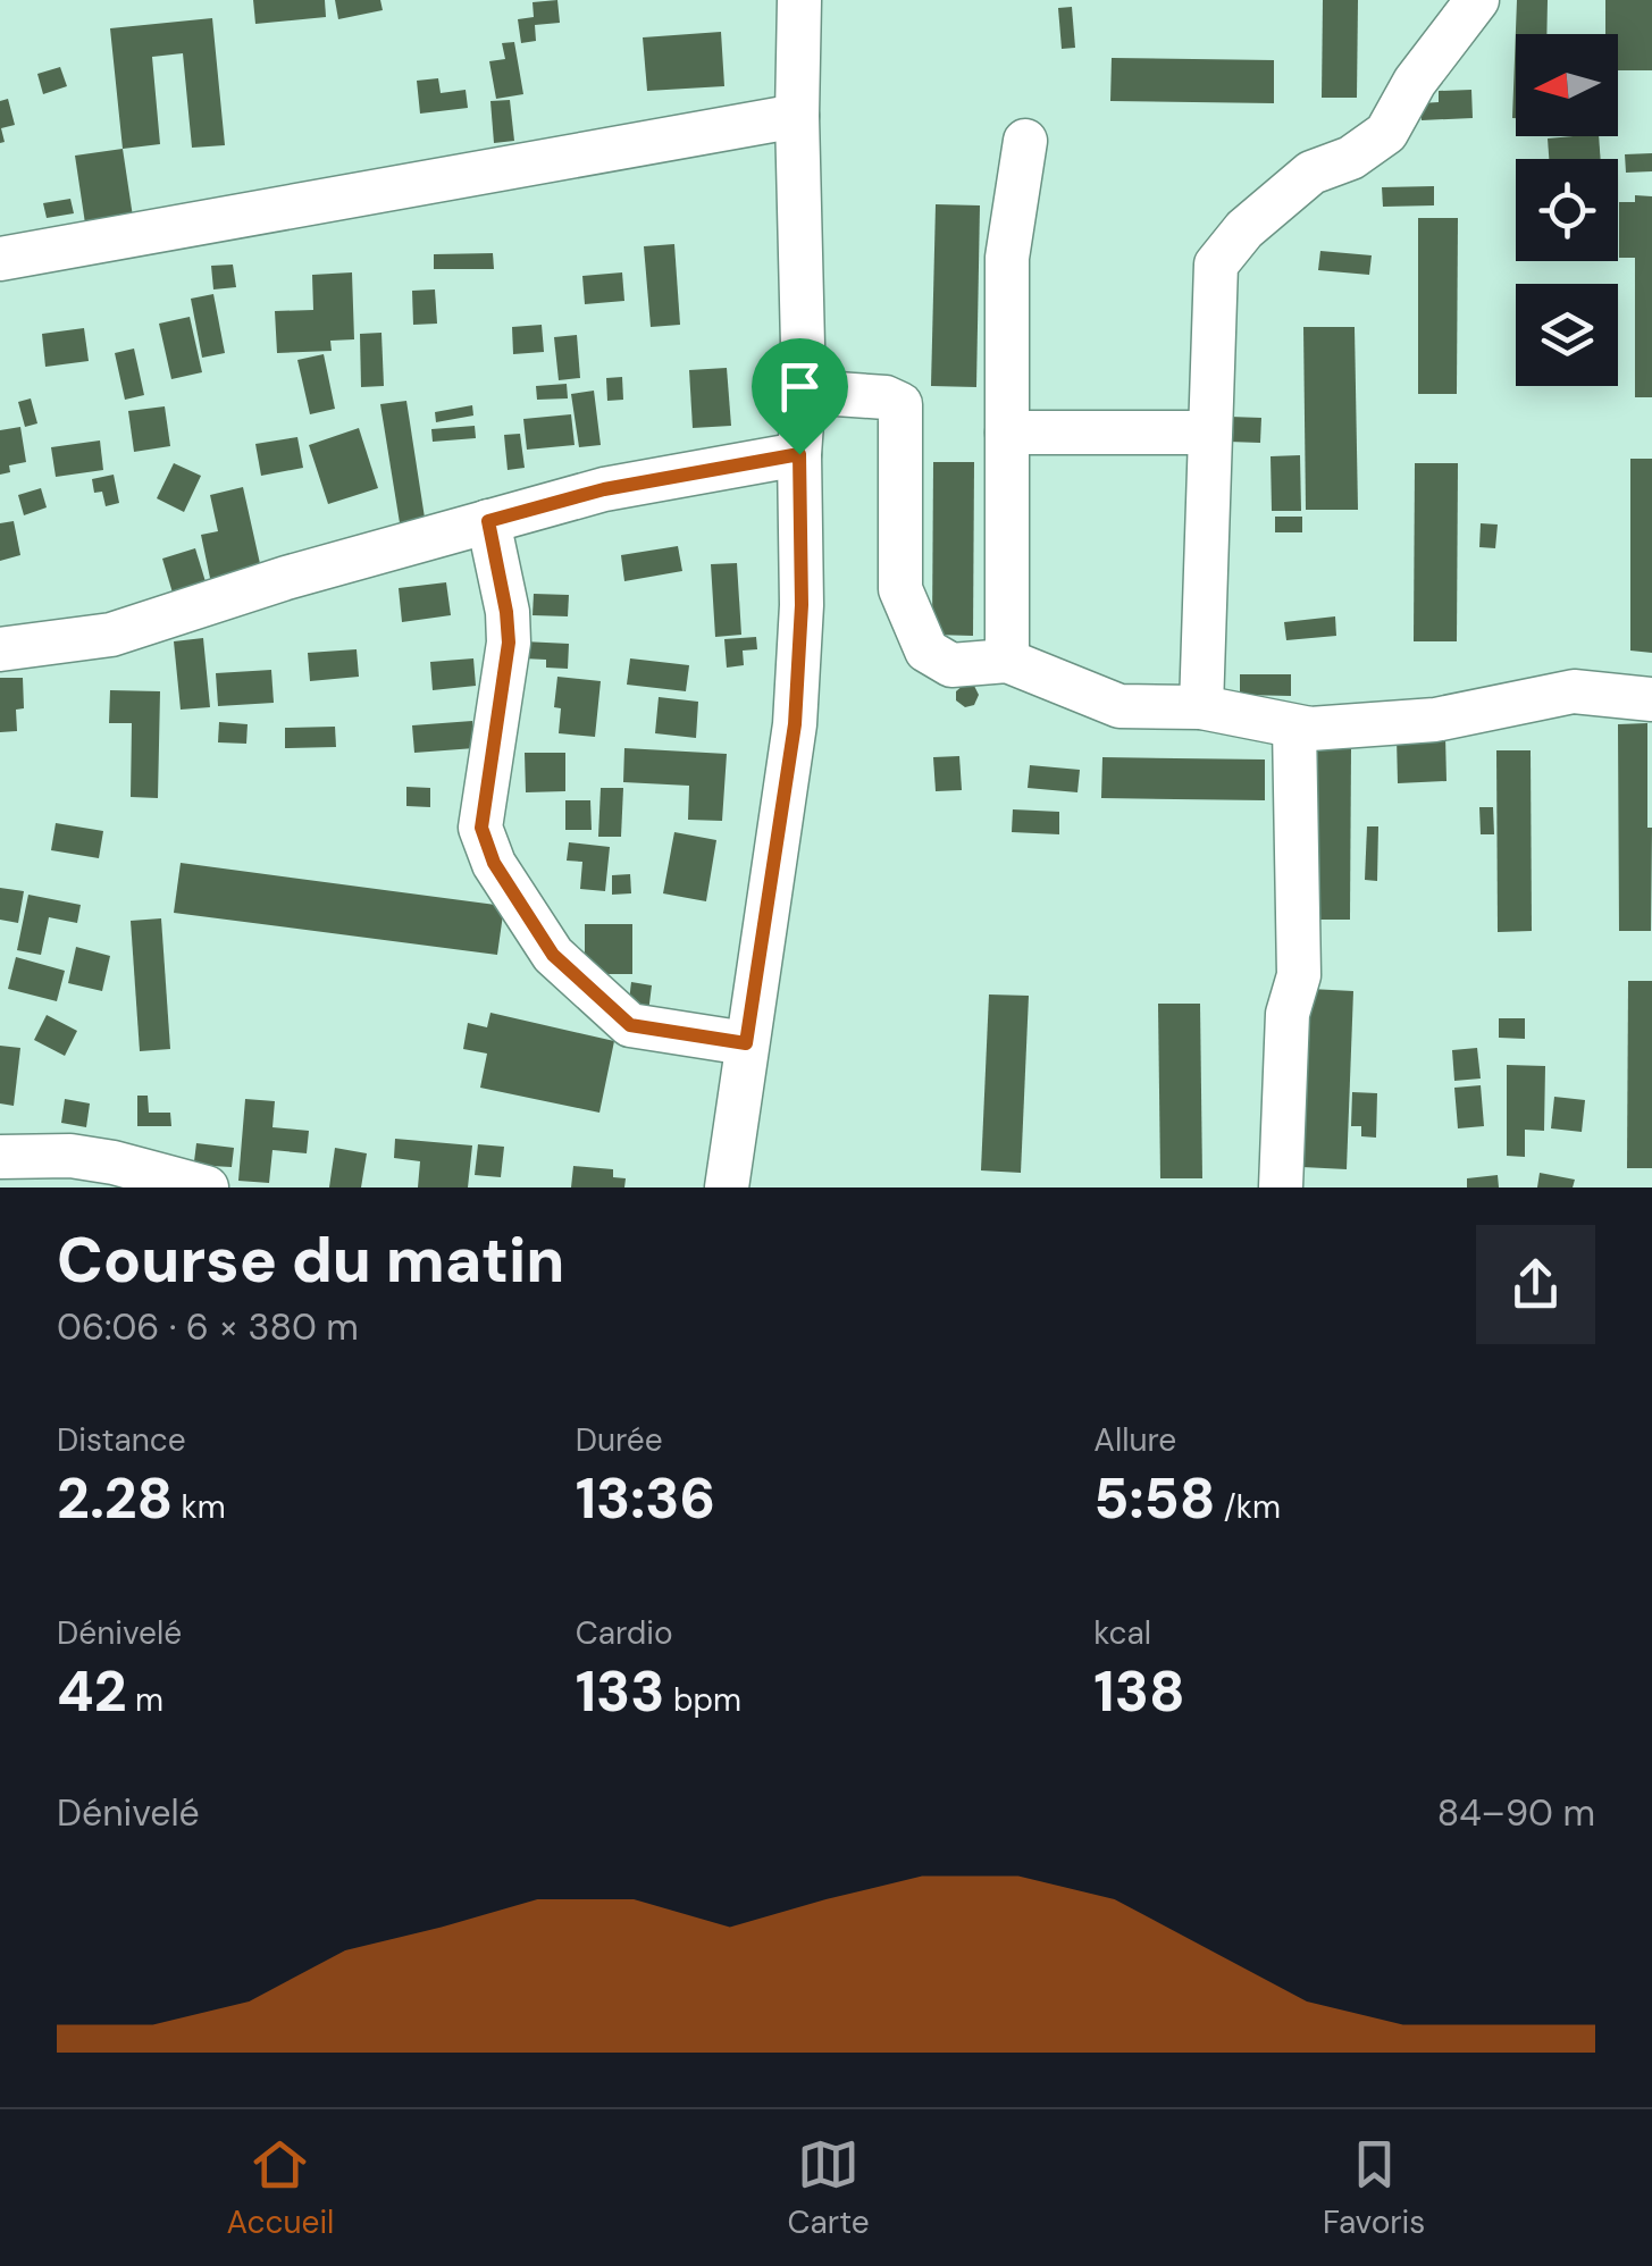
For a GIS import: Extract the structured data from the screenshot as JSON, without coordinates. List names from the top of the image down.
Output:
{
  "north": "left",
  "page": {
    "heading": ["Course du matin", "06:06 · 6 × 380 m"],
    "stats": [
      ["Distance", "2.28 km"],
      ["Durée", "13:36"],
      ["Allure", "5:58 /km"],
      ["Dénivelé", "42 m"],
      ["Cardio", "133 bpm"],
      ["kcal", "138"]
    ],
    "chart": ["Dénivelé", "84–90 m"],
    "tabs": ["Accueil", "Carte", "Favoris"]
  }
}
